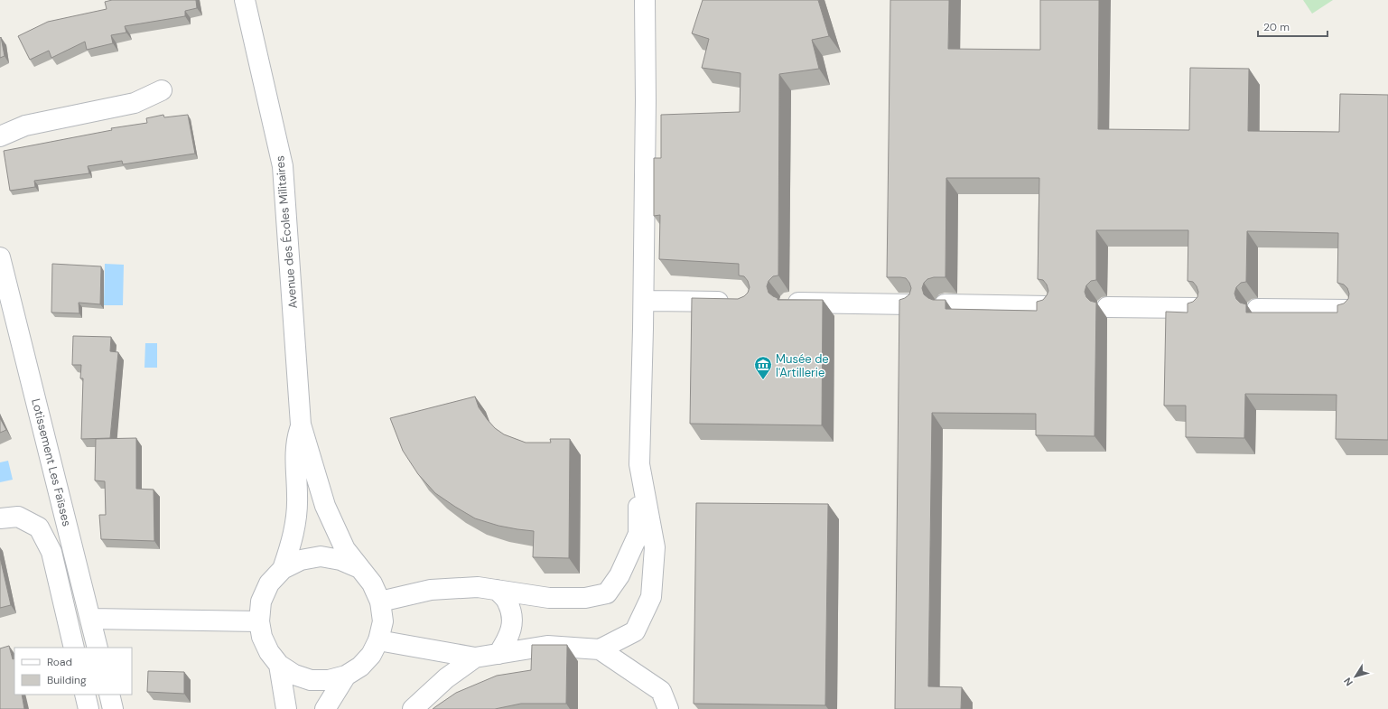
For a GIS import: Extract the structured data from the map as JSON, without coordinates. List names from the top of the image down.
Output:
{
  "streets": {
    "street": ["Avenue des Écoles Militaires", "Lotissement Les Faïsses"]
  },
  "places": {
    "museum": ["Musée de l'Artillerie"]
  },
  "legend": ["Road", "Building"],
  "scale_bar": "20 m",
  "north": "bottom left"
}
